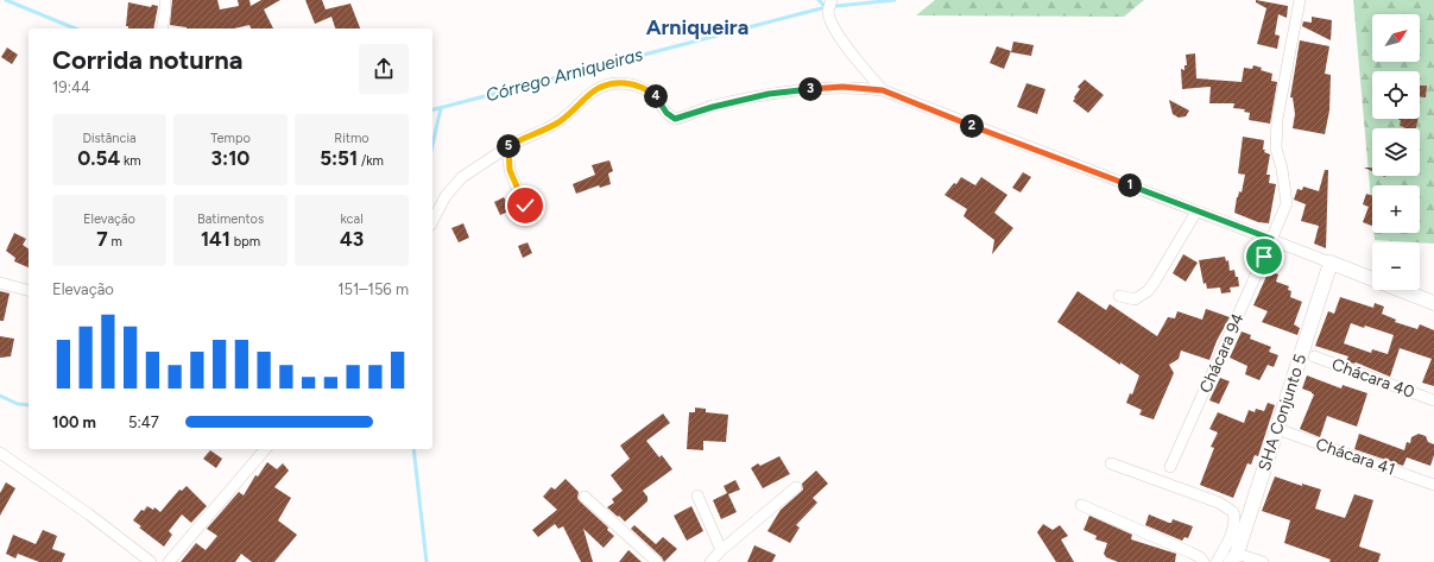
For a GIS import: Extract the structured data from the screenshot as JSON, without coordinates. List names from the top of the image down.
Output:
{
  "streets": {
    "street": [
      "Chácara 94",
      "Chácara 40",
      "SHA Conjunto 5",
      "Chácara 41"
    ]
  },
  "crossings": [
    ["SHA Conjunto 5", "Chácara 41"]
  ],
  "districts": ["Arniqueira"],
  "water": ["Córrego Arniqueiras"],
  "north": "top right",
  "page": {
    "map_buttons": ["+", "−"],
    "heading": ["Corrida noturna", "19:44"],
    "pins": [
      "3",
      "4",
      "2",
      "5",
      "1"
    ],
    "stats": [
      ["Distância", "0.54 km"],
      ["Tempo", "3:10"],
      ["Ritmo", "5:51 /km"],
      ["Elevação", "7 m"],
      ["Batimentos", "141 bpm"],
      ["kcal", "43"]
    ],
    "chart": ["Elevação", "151–156 m"],
    "list": [
      {
        "name": "100 m",
        "note": "5:47"
      }
    ]
  }
}
